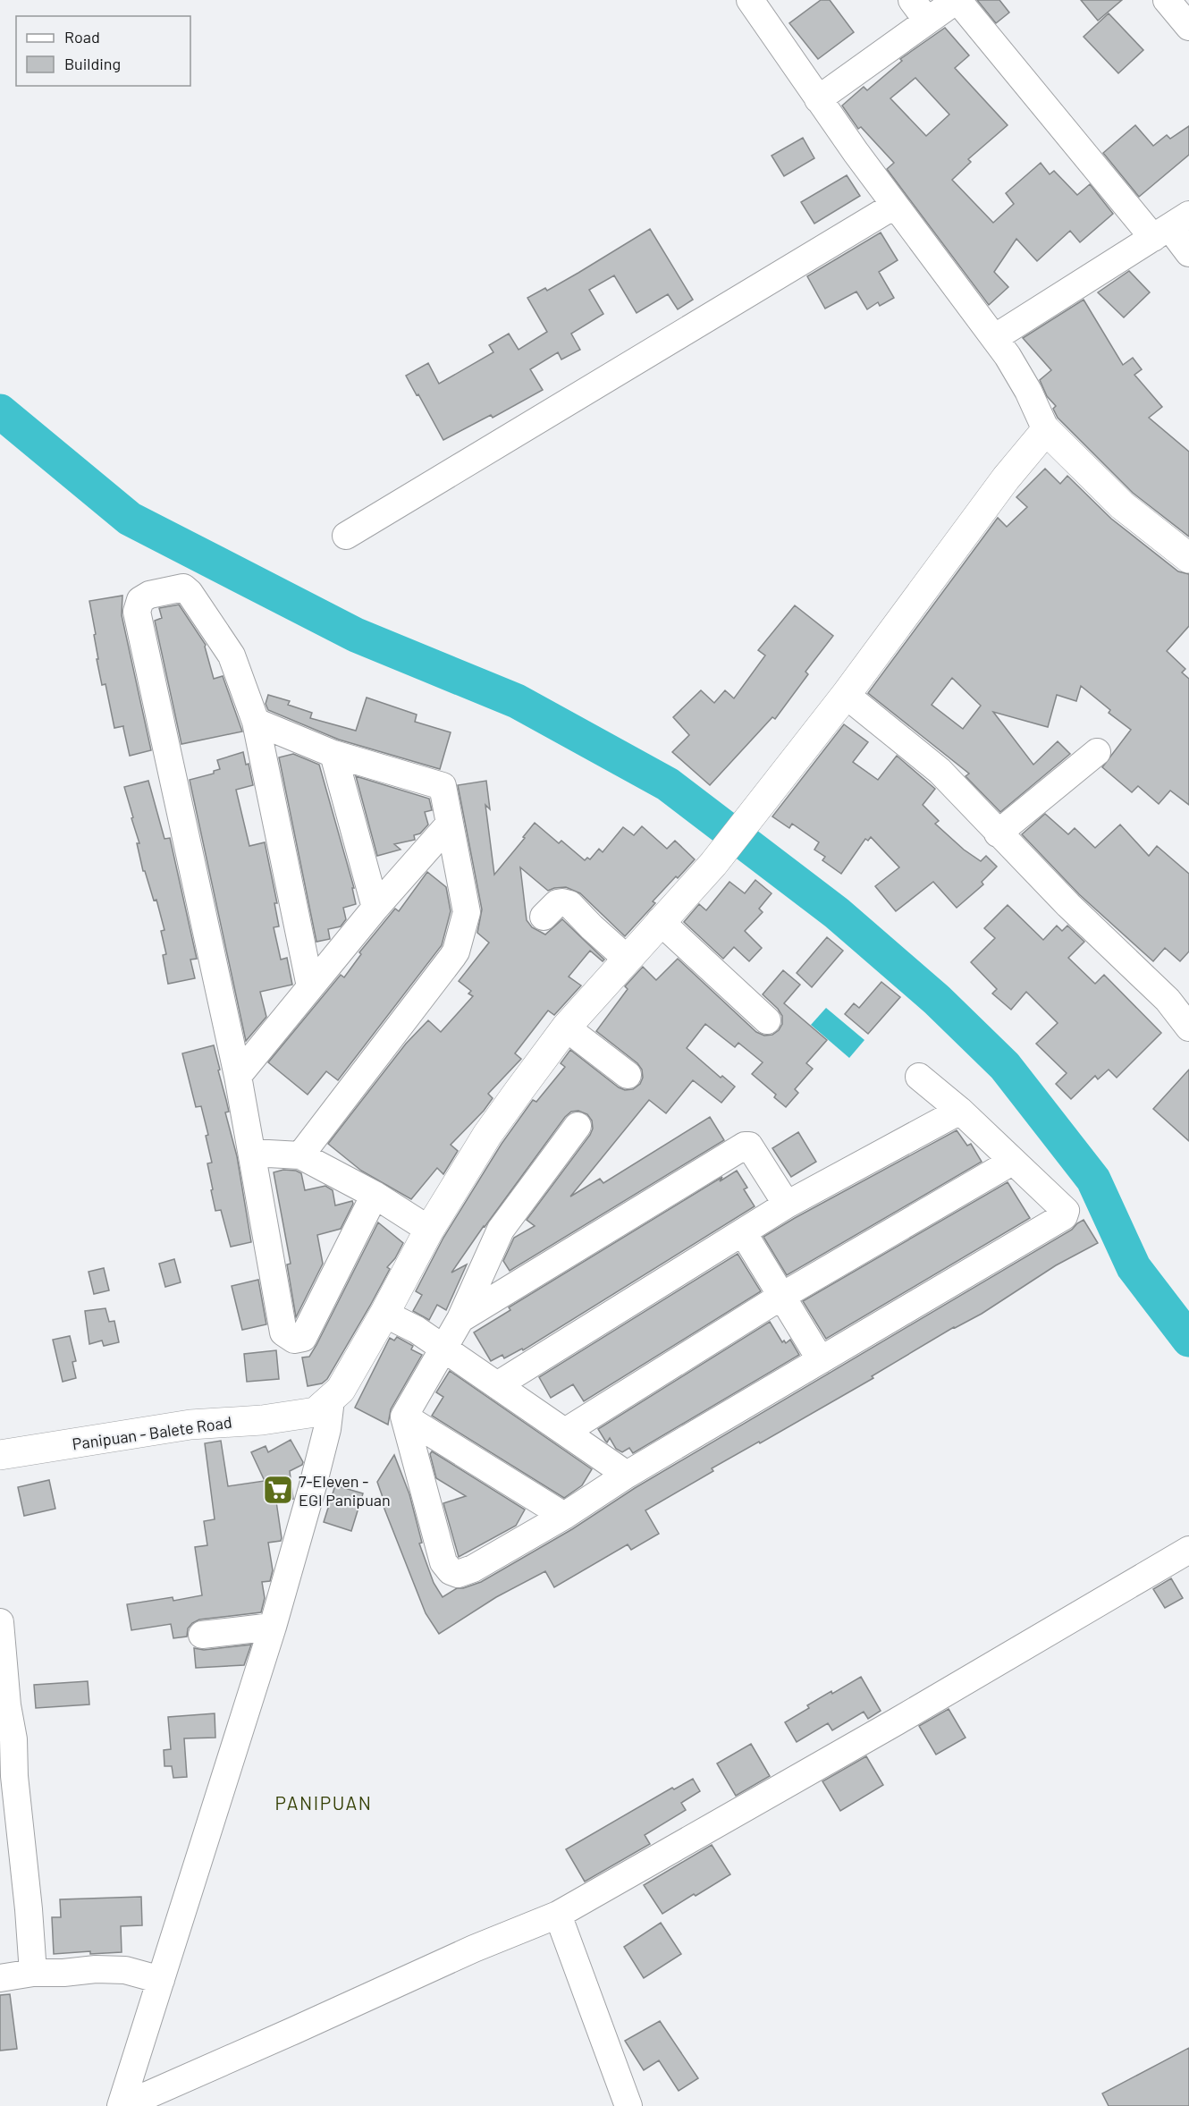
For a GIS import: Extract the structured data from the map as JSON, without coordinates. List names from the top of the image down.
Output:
{
  "streets": {
    "main road": ["Panipuan - Balete Road"]
  },
  "districts": ["PANIPUAN"],
  "places": {
    "supermarket": ["7-Eleven - EGI Panipuan"]
  },
  "legend": ["Road", "Building"]
}
